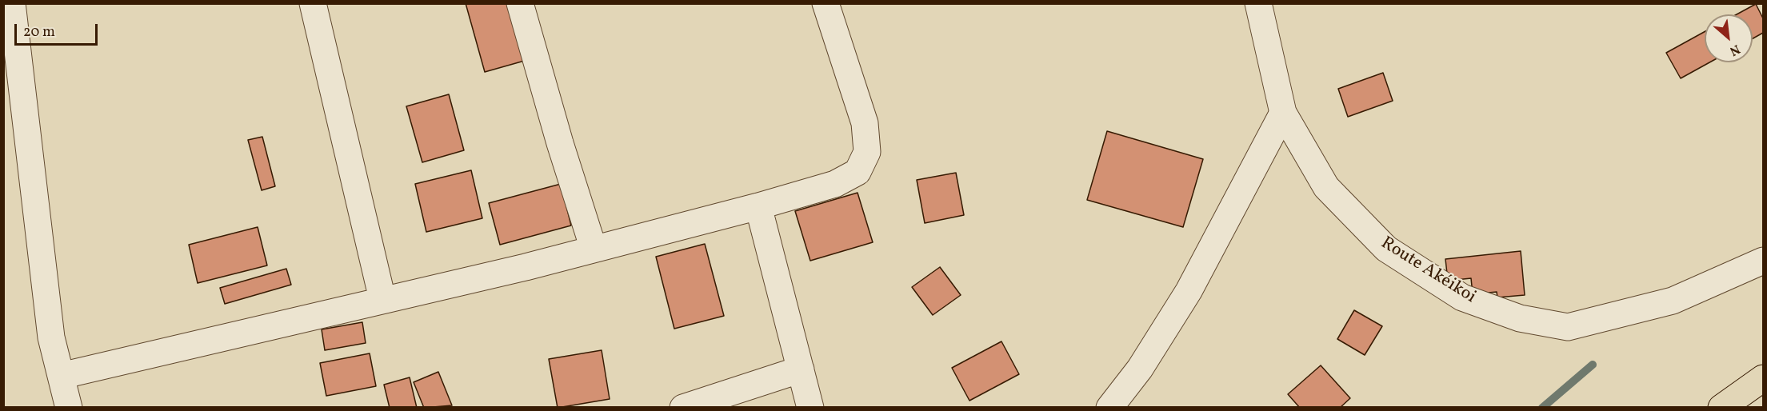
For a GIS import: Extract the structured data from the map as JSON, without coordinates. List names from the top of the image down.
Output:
{
  "streets": {
    "street": ["Route Akéikoi"]
  },
  "scale_bar": "20 m",
  "north": "bottom right"
}
